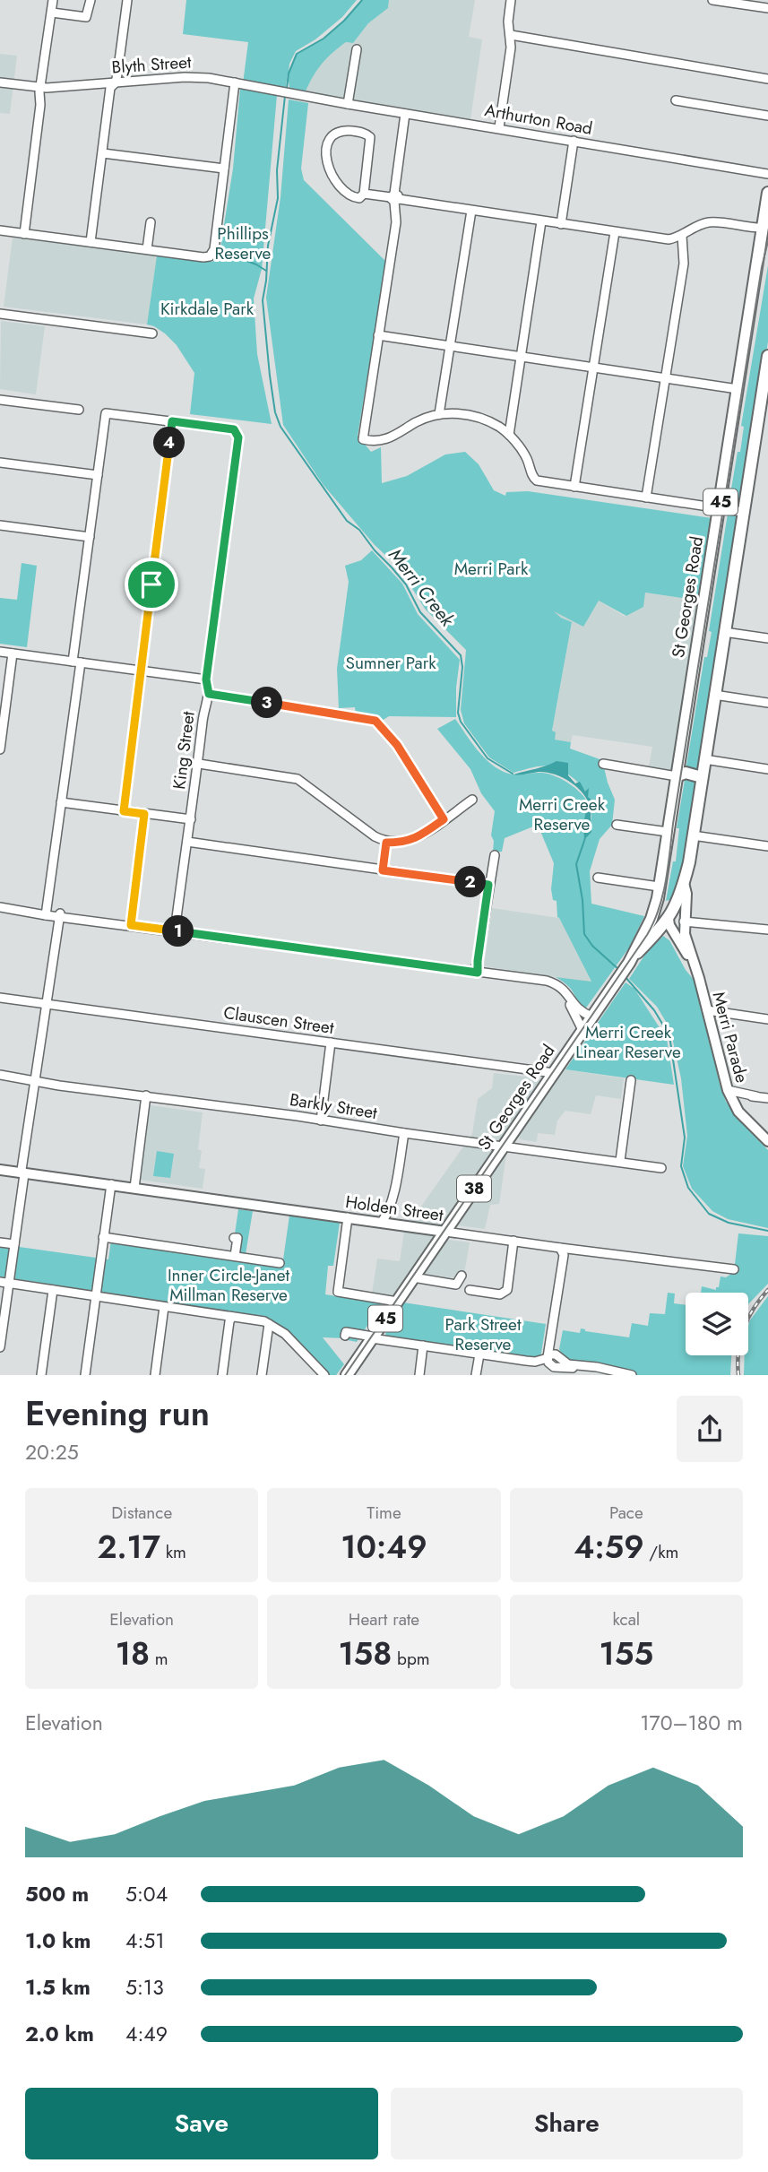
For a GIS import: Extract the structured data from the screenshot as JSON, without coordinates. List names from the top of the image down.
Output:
{
  "streets": {
    "highway": ["45", "St Georges Road", "38"],
    "main road": ["Merri Parade", "Holden Street"],
    "street": [
      "Blyth Street",
      "Arthurton Road",
      "King Street",
      "Clauscen Street",
      "Barkly Street"
    ]
  },
  "crossings": [
    ["Blyth Street", "Arthurton Road"],
    ["St Georges Road", "Clauscen Street"],
    ["St Georges Road", "Merri Parade"],
    ["St Georges Road", "Barkly Street"],
    ["St Georges Road", "Holden Street"]
  ],
  "water": ["Merri Creek"],
  "parks": [
    "Phillips Reserve",
    "Kirkdale Park",
    "Merri Park",
    "Sumner Park",
    "Merri Creek Reserve",
    "Merri Creek Linear Reserve",
    "Inner Circle-Janet Millman Reserve",
    "Park Street Reserve"
  ],
  "page": {
    "pins": [
      "4",
      "3",
      "2",
      "1"
    ],
    "heading": ["Evening run", "20:25"],
    "stats": [
      ["Distance", "2.17 km"],
      ["Time", "10:49"],
      ["Pace", "4:59 /km"],
      ["Elevation", "18 m"],
      ["Heart rate", "158 bpm"],
      ["kcal", "155"]
    ],
    "chart": ["Elevation", "170–180 m"],
    "list": [
      {
        "name": "500 m",
        "note": "5:04"
      },
      {
        "name": "1.0 km",
        "note": "4:51"
      },
      {
        "name": "1.5 km",
        "note": "5:13"
      },
      {
        "name": "2.0 km",
        "note": "4:49"
      }
    ],
    "buttons": ["Save", "Share"]
  }
}
